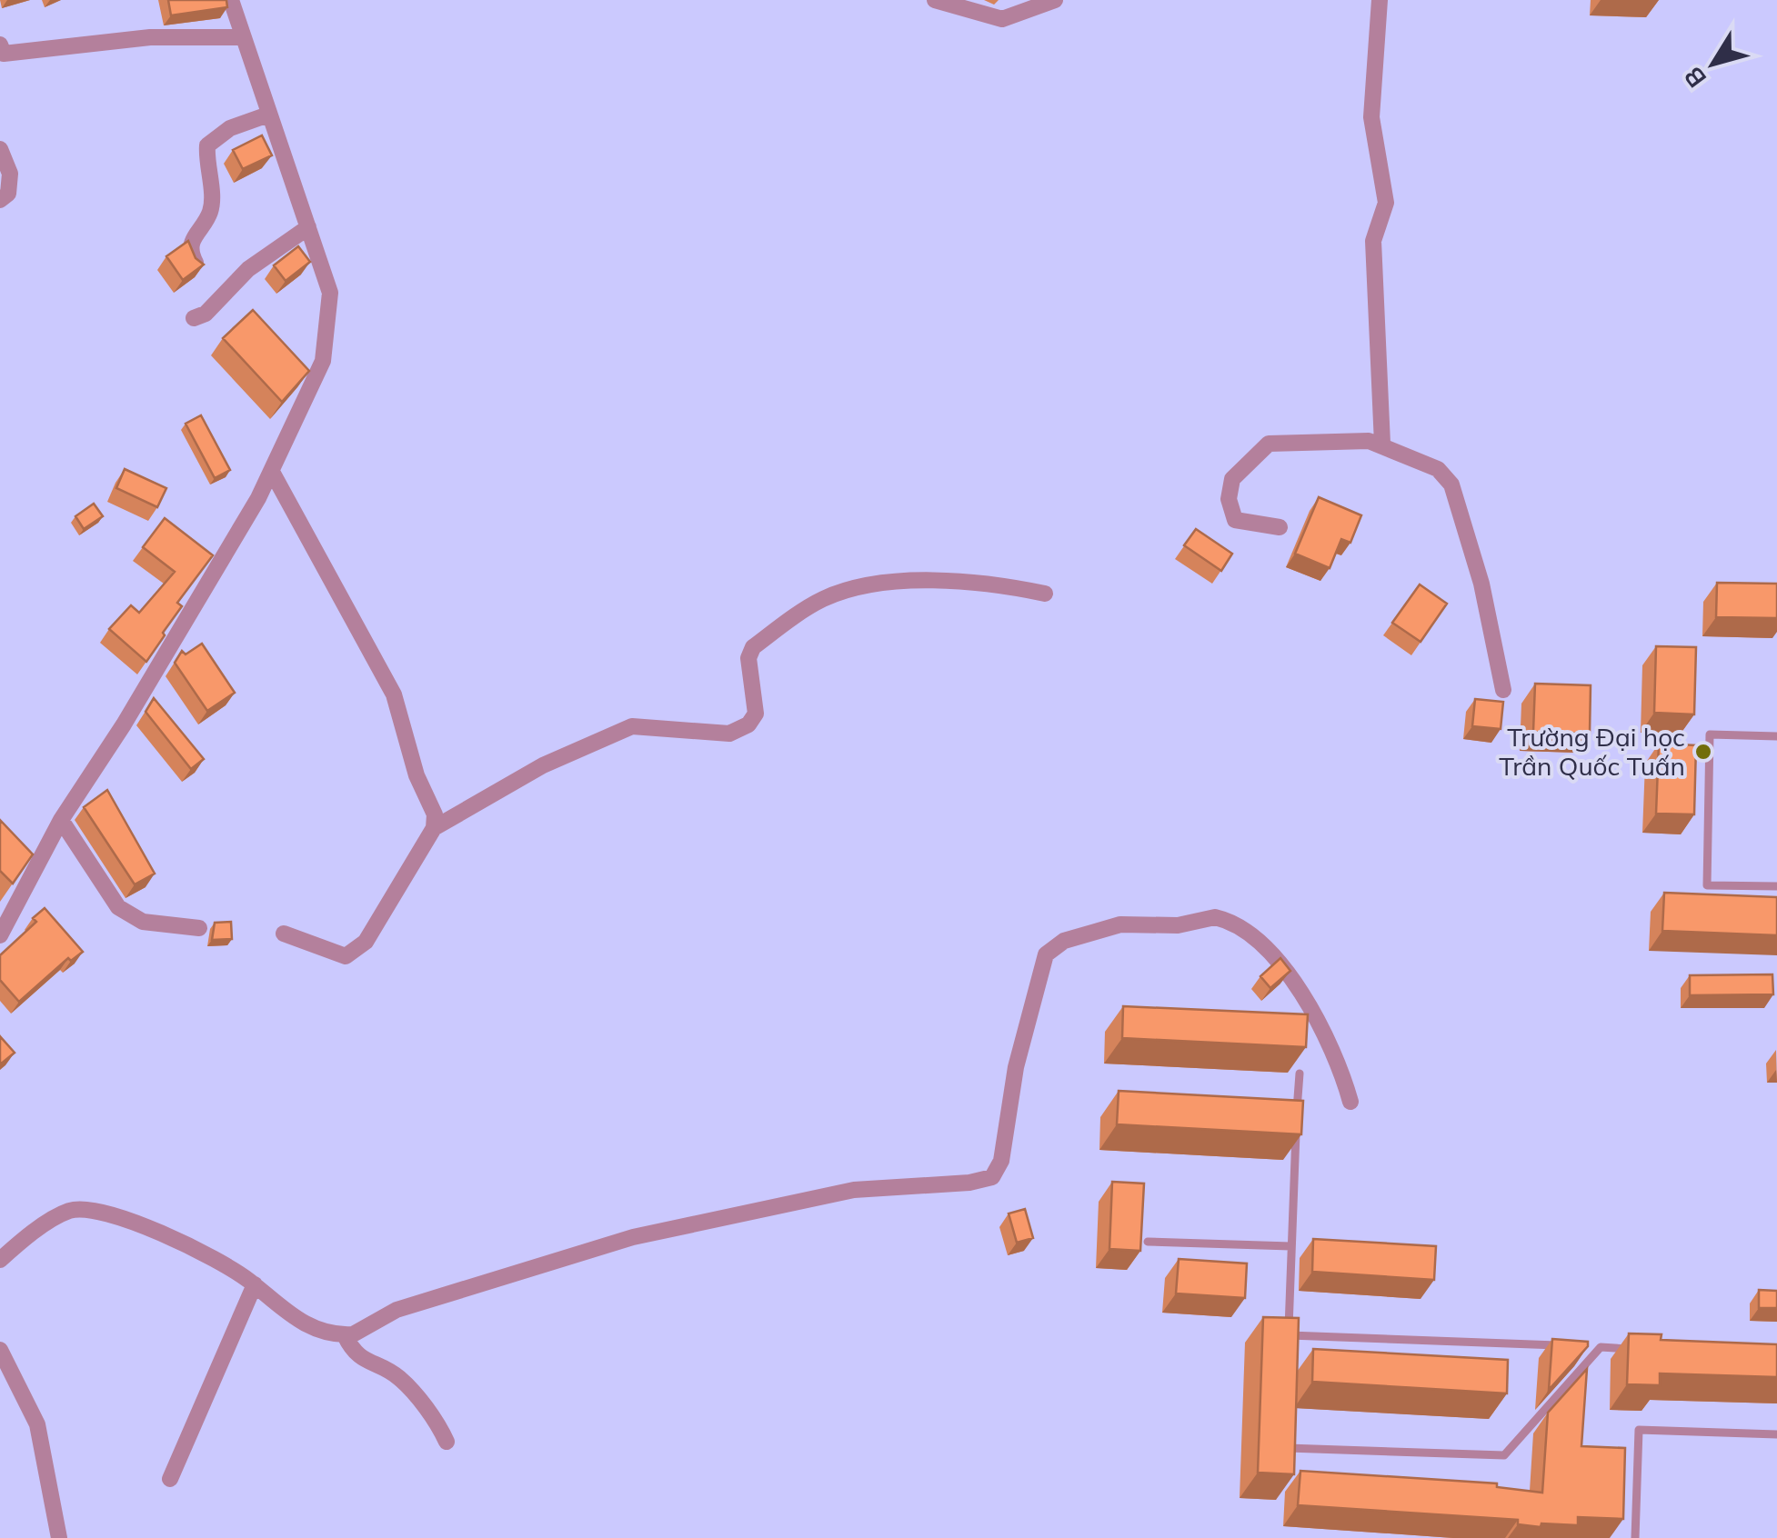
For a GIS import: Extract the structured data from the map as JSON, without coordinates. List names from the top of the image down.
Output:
{
  "places": ["Trường Đại học Trần Quốc Tuấn"],
  "north": "bottom left"
}
